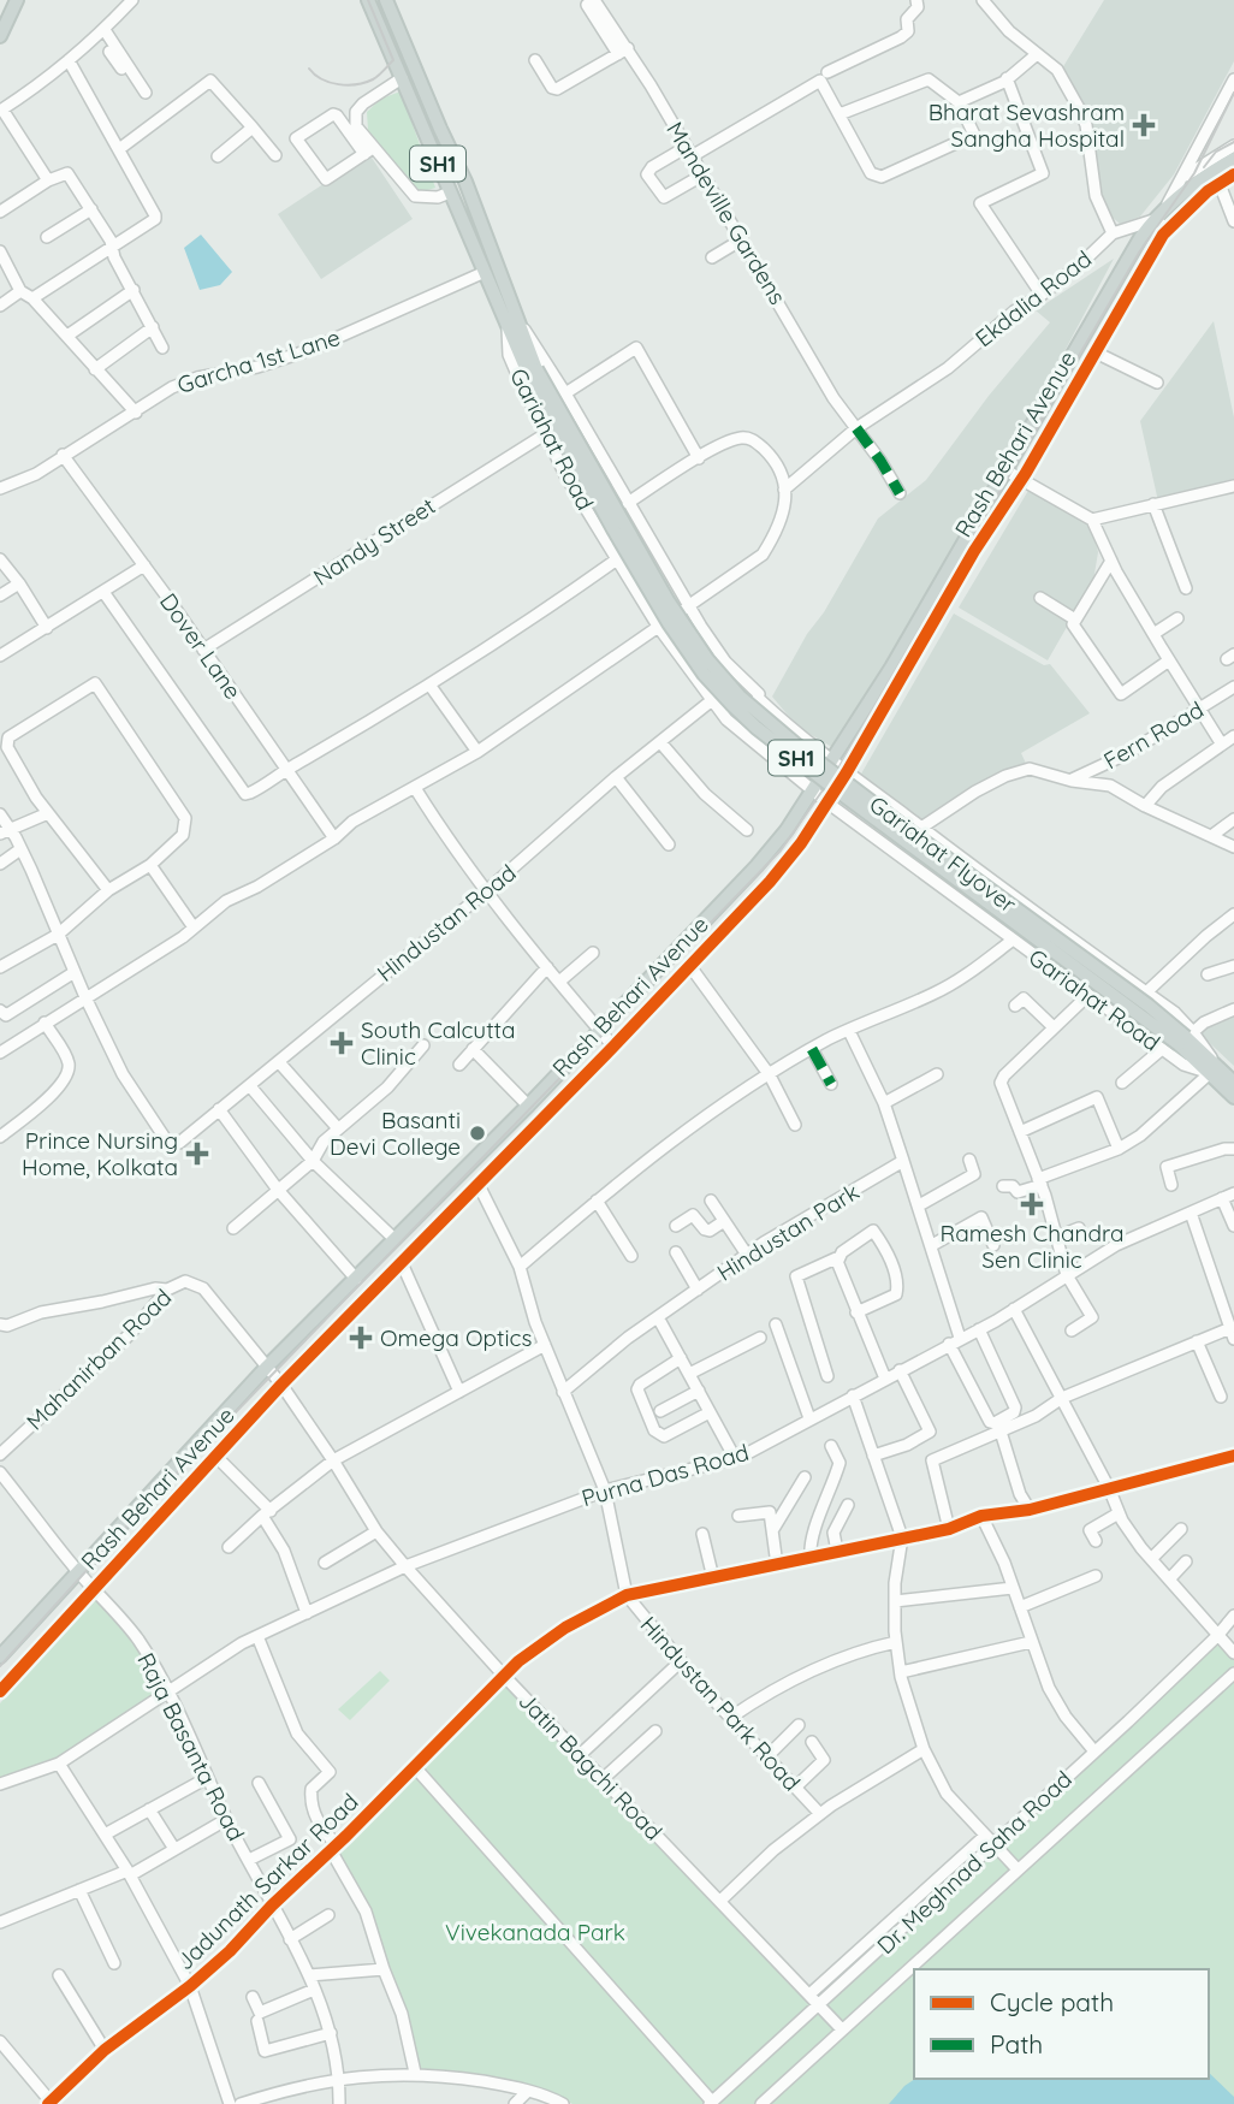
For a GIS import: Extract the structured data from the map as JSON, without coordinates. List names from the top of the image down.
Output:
{
  "streets": {
    "main road": [
      "SH1",
      "Gariahat Road",
      "Rash Behari Avenue",
      "Gariahat Flyover"
    ],
    "street": [
      "Mandeville Gardens",
      "Ekdalia Road",
      "Garcha 1st Lane",
      "Nandy Street",
      "Dover Lane",
      "Fern Road",
      "Hindustan Road",
      "Hindustan Park",
      "Mahanirban Road",
      "Purna Das Road",
      "Hindustan Park Road",
      "Raja Basanta Road",
      "Jatin Bagchi Road",
      "Dr. Meghnad Saha Road",
      "Jadunath Sarkar Road"
    ]
  },
  "crossings": [
    ["SH1", "Gariahat Road"],
    ["SH1", "Gariahat Flyover"],
    ["Mandeville Gardens", "Ekdalia Road"],
    ["Ekdalia Road", "Rash Behari Avenue"],
    ["Garcha 1st Lane", "Gariahat Road"],
    ["Garcha 1st Lane", "Dover Lane"],
    ["Gariahat Road", "Rash Behari Avenue"],
    ["Gariahat Road", "Nandy Street"],
    ["Gariahat Road", "Fern Road"],
    ["Gariahat Road", "Gariahat Flyover"],
    ["Gariahat Road", "Hindustan Road"],
    ["Rash Behari Avenue", "Mahanirban Road"],
    ["Rash Behari Avenue", "Raja Basanta Road"],
    ["Rash Behari Avenue", "Jatin Bagchi Road"],
    ["Nandy Street", "Dover Lane"],
    ["Mahanirban Road", "Jatin Bagchi Road"],
    ["Purna Das Road", "Hindustan Park Road"],
    ["Purna Das Road", "Raja Basanta Road"],
    ["Purna Das Road", "Jatin Bagchi Road"],
    ["Hindustan Park Road", "Jadunath Sarkar Road"],
    ["Raja Basanta Road", "Jadunath Sarkar Road"],
    ["Jatin Bagchi Road", "Dr. Meghnad Saha Road"],
    ["Jatin Bagchi Road", "Jadunath Sarkar Road"]
  ],
  "parks": ["Vivekanada Park"],
  "places": {
    "health": [
      "Bharat Sevashram Sangha Hospital",
      "South Calcutta Clinic",
      "Prince Nursing Home, Kolkata",
      "Ramesh Chandra Sen Clinic",
      "Omega Optics"
    ],
    "other": ["Basanti Devi College"]
  },
  "legend": ["Cycle path", "Path"]
}
